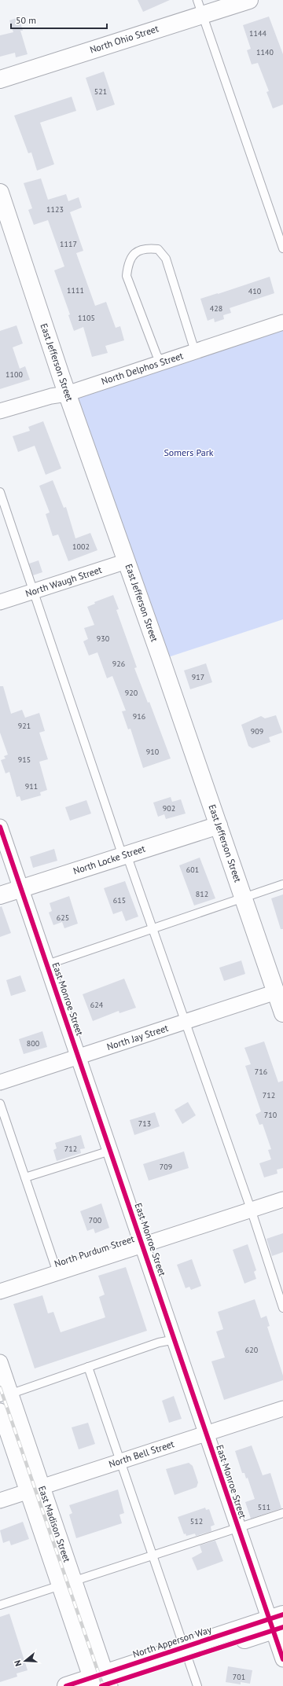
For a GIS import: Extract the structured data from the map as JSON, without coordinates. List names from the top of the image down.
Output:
{
  "streets": {
    "street": [
      "North Ohio Street",
      "East Jefferson Street",
      "North Delphos Street",
      "North Waugh Street",
      "North Locke Street",
      "East Monroe Street",
      "North Jay Street",
      "North Purdum Street",
      "North Bell Street",
      "East Madison Street",
      "North Apperson Way"
    ]
  },
  "crossings": [
    ["East Jefferson Street", "North Delphos Street"],
    ["East Jefferson Street", "North Waugh Street"],
    ["East Jefferson Street", "North Locke Street"],
    ["East Jefferson Street", "North Jay Street"],
    ["North Locke Street", "East Monroe Street"],
    ["East Monroe Street", "North Jay Street"],
    ["East Monroe Street", "North Purdum Street"],
    ["East Monroe Street", "North Bell Street"],
    ["East Monroe Street", "North Apperson Way"],
    ["North Bell Street", "East Madison Street"],
    ["East Madison Street", "North Apperson Way"]
  ],
  "parks": ["Somers Park"],
  "house_numbers": [
    "1144",
    "1140",
    "521",
    "1123",
    "1117",
    "1111",
    "410",
    "428",
    "1105",
    "1100",
    "1002",
    "930",
    "926",
    "917",
    "920",
    "916",
    "921",
    "909",
    "910",
    "915",
    "911",
    "902",
    "601",
    "812",
    "615",
    "625",
    "624",
    "800",
    "716",
    "712",
    "710",
    "713",
    "712",
    "709",
    "700",
    "620",
    "511",
    "512",
    "701"
  ],
  "scale_bar": "50 m",
  "north": "left"
}
